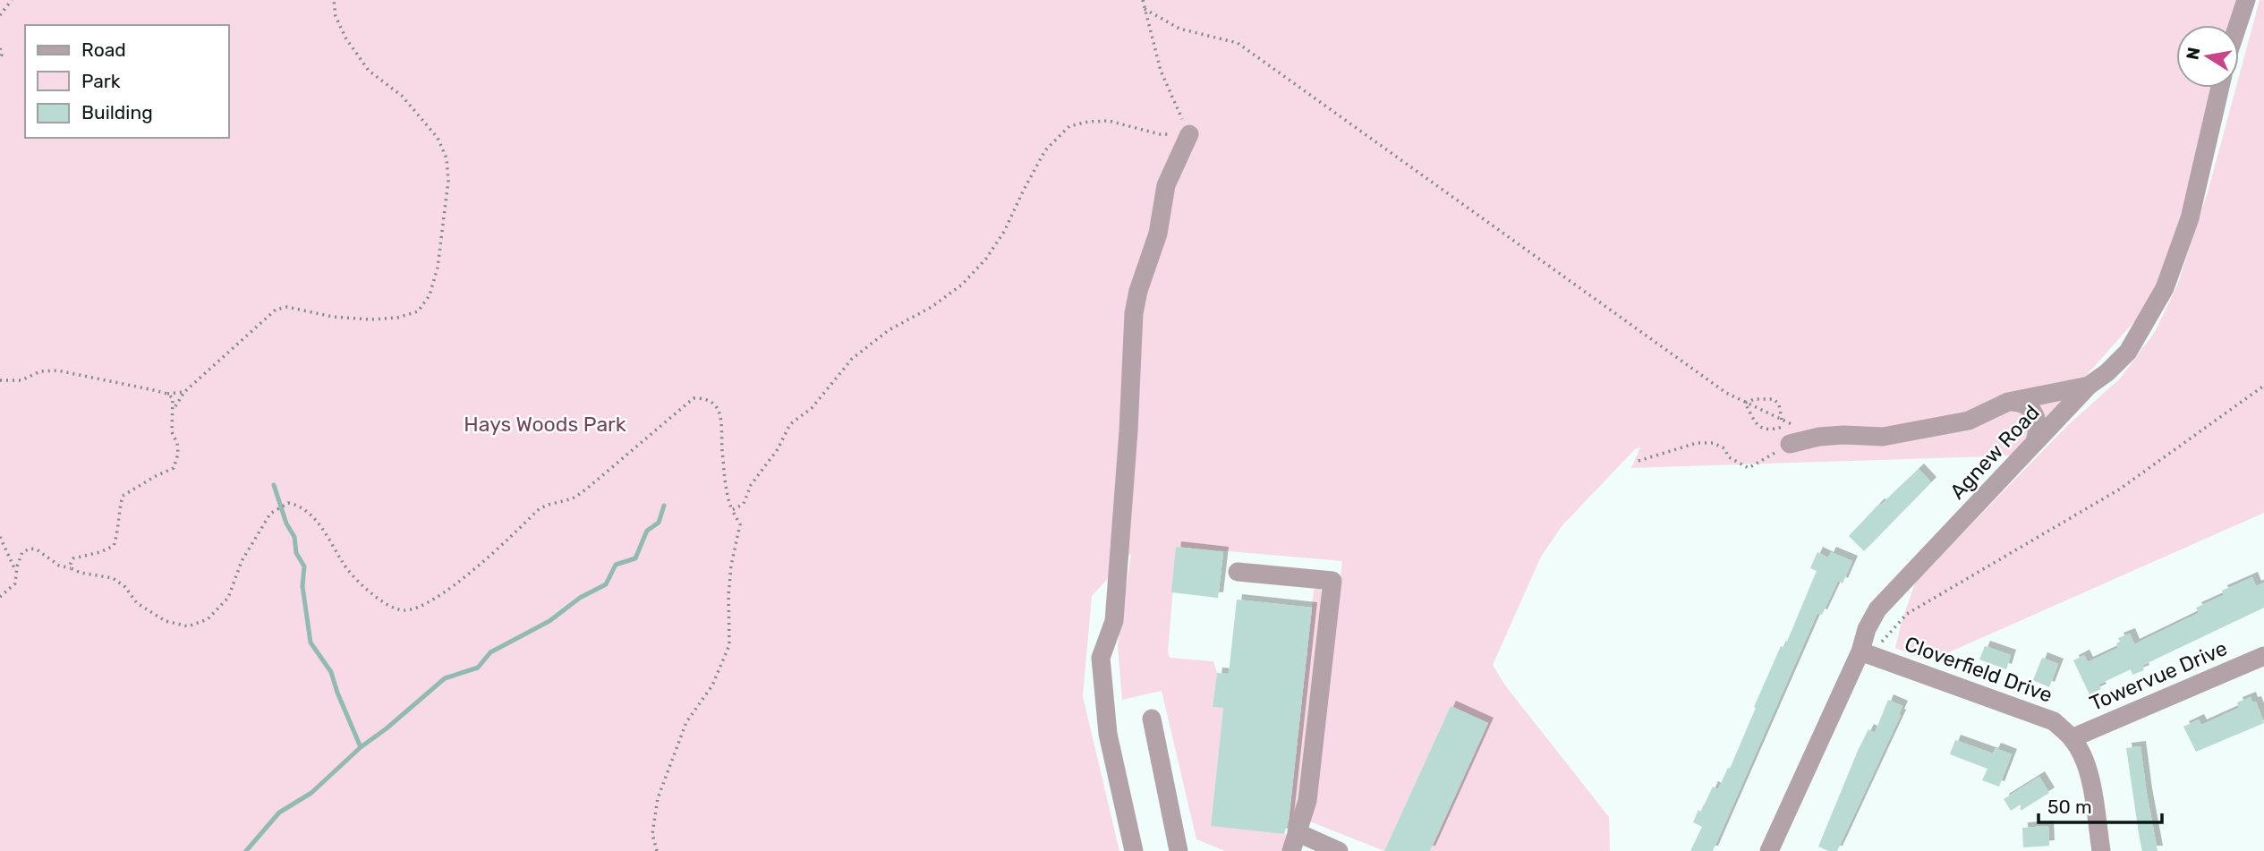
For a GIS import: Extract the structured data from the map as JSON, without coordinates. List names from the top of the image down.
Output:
{
  "streets": {
    "street": ["Agnew Road", "Cloverfield Drive", "Towervue Drive"]
  },
  "crossings": [
    ["Agnew Road", "Cloverfield Drive"],
    ["Cloverfield Drive", "Towervue Drive"]
  ],
  "parks": ["Hays Woods Park"],
  "legend": ["Road", "Park", "Building"],
  "scale_bar": "50 m",
  "north": "left"
}
